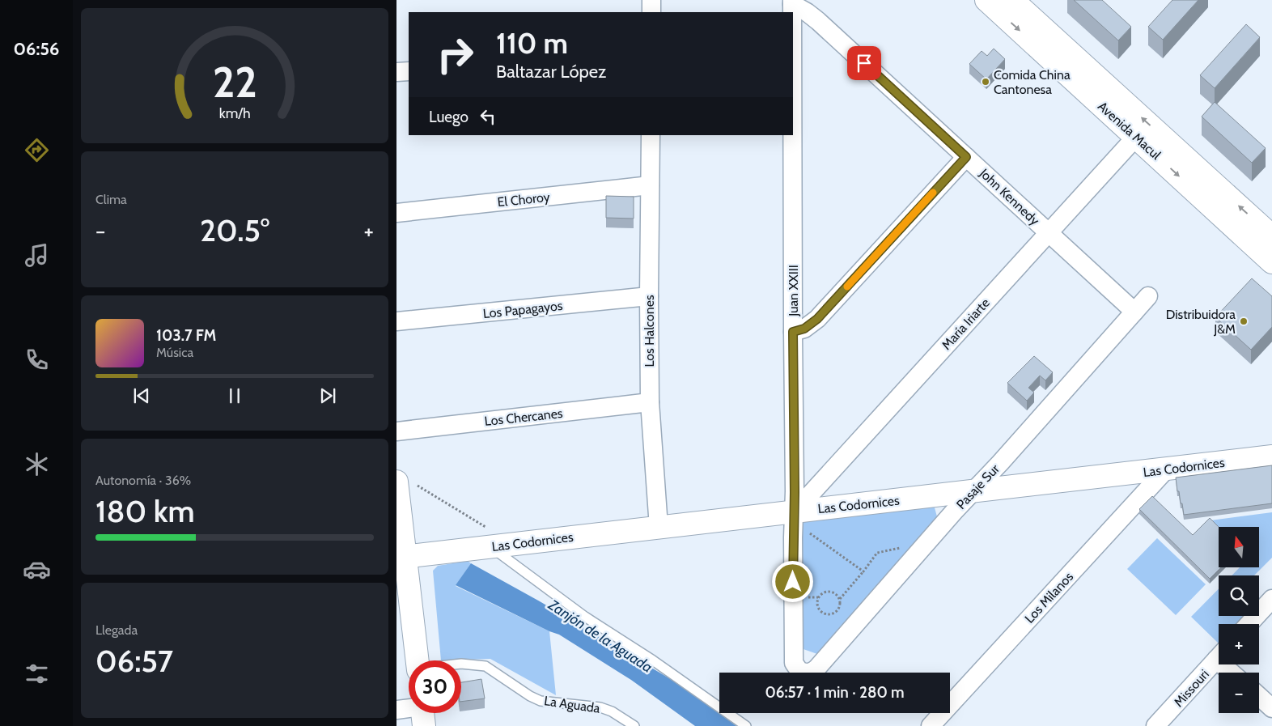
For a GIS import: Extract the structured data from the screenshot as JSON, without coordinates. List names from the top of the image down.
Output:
{
  "streets": {
    "street": [
      "Avenida Macul",
      "John Kennedy",
      "El Choroy",
      "Juan XXIII",
      "Los Papagayos",
      "María Iriarte",
      "Los Halcones",
      "Los Chercanes",
      "Las Codornices",
      "Pasaje Sur",
      "Los Milanos",
      "Missouri"
    ],
    "lane": ["La Aguada"]
  },
  "crossings": [
    ["Avenida Macul", "María Iriarte"],
    ["John Kennedy", "Juan XXIII"],
    ["John Kennedy", "María Iriarte"],
    ["John Kennedy", "Pasaje Sur"],
    ["El Choroy", "Los Halcones"],
    ["Juan XXIII", "María Iriarte"],
    ["Juan XXIII", "Las Codornices"],
    ["Juan XXIII", "Pasaje Sur"],
    ["Los Papagayos", "Los Halcones"],
    ["María Iriarte", "Las Codornices"],
    ["Los Halcones", "Los Chercanes"],
    ["Los Halcones", "Las Codornices"],
    ["Las Codornices", "Pasaje Sur"],
    ["Las Codornices", "Los Milanos"]
  ],
  "water": ["Zanjón de la Aguada"],
  "places": ["Comida China Cantonesa", "Distribuidora J&M"],
  "north": "top",
  "page": {
    "tabs": "06:56",
    "turn": ["110 m", "Baltazar López"],
    "then": "Luego",
    "tile": [
      "Clima",
      ["Autonomía · 36%", "180 km"],
      ["Llegada", "06:57"]
    ],
    "heat": ["−", "20.5°", "+"],
    "song": ["103.7 FM", "Música"],
    "map_buttons": ["+", "−"],
    "limit": "30",
    "trip": "06:57 · 1 min · 280 m",
    "gauge": ["22", "km/h"]
  }
}
